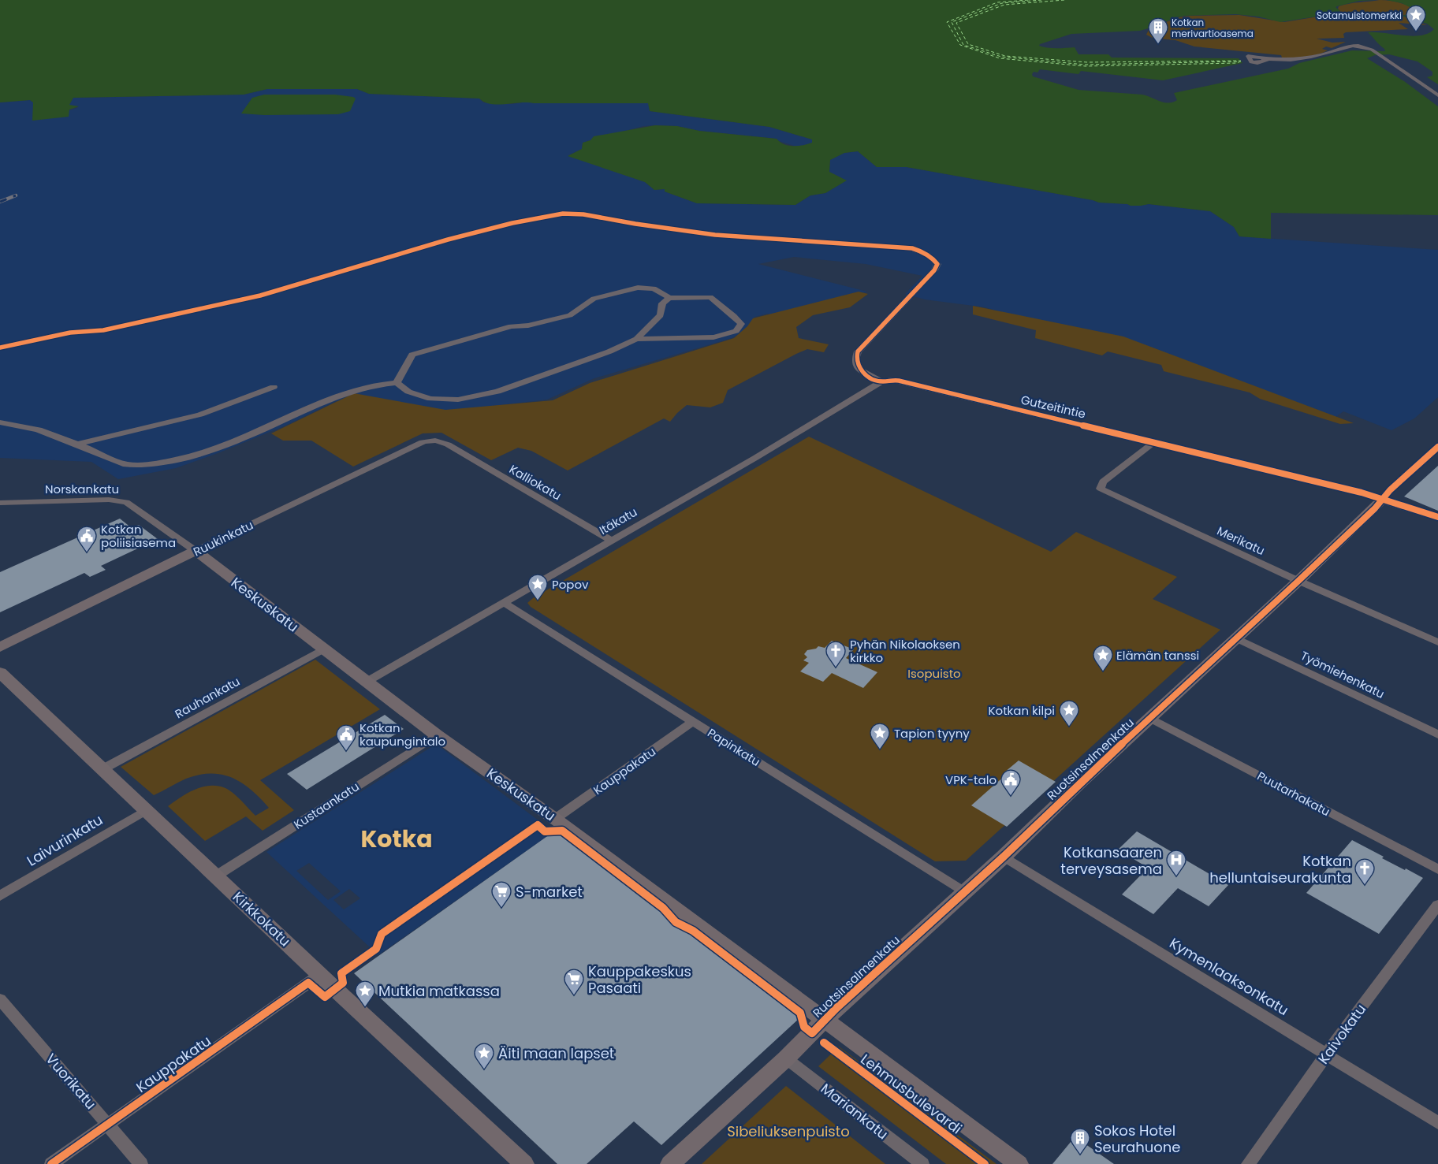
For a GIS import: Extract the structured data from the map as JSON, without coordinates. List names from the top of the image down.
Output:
{
  "streets": {
    "main road": [
      "Ruukinkatu",
      "Keskuskatu",
      "Ruotsinsalmenkatu",
      "Kirkkokatu"
    ],
    "street": [
      "Gutzeitintie",
      "Kalliokatu",
      "Norskankatu",
      "Itäkatu",
      "Merikatu",
      "Työmiehenkatu",
      "Rauhankatu",
      "Papinkatu",
      "Kauppakatu",
      "Puutarhakatu",
      "Kustaankatu",
      "Laivurinkatu",
      "Kymenlaaksonkatu",
      "Kaivokatu",
      "Vuorikatu",
      "Mariankatu"
    ],
    "cycle path": ["Lehmusbulevardi"]
  },
  "crossings": [
    ["Gutzeitintie", "Itäkatu"],
    ["Gutzeitintie", "Merikatu"],
    ["Gutzeitintie", "Ruotsinsalmenkatu"],
    ["Kalliokatu", "Itäkatu"],
    ["Kalliokatu", "Ruukinkatu"],
    ["Norskankatu", "Ruukinkatu"],
    ["Norskankatu", "Keskuskatu"],
    ["Itäkatu", "Keskuskatu"],
    ["Itäkatu", "Papinkatu"],
    ["Ruukinkatu", "Keskuskatu"],
    ["Merikatu", "Ruotsinsalmenkatu"],
    ["Keskuskatu", "Rauhankatu"],
    ["Keskuskatu", "Ruotsinsalmenkatu"],
    ["Keskuskatu", "Kauppakatu"],
    ["Keskuskatu", "Kustaankatu"],
    ["Työmiehenkatu", "Ruotsinsalmenkatu"],
    ["Rauhankatu", "Kirkkokatu"],
    ["Papinkatu", "Ruotsinsalmenkatu"],
    ["Papinkatu", "Kauppakatu"],
    ["Ruotsinsalmenkatu", "Puutarhakatu"],
    ["Ruotsinsalmenkatu", "Kymenlaaksonkatu"],
    ["Ruotsinsalmenkatu", "Mariankatu"],
    ["Kauppakatu", "Kirkkokatu"],
    ["Kauppakatu", "Vuorikatu"],
    ["Kustaankatu", "Kirkkokatu"],
    ["Laivurinkatu", "Kirkkokatu"],
    ["Kymenlaaksonkatu", "Kaivokatu"]
  ],
  "districts": ["Kotka"],
  "parks": ["Isopuisto", "Sibeliuksenpuisto"],
  "places": {
    "place": [
      "Sotamuistomerkki",
      "Popov",
      "Elämän tanssi",
      "Kotkan kilpi",
      "Tapion tyyny",
      "Mutkia matkassa",
      "Äiti maan lapset"
    ],
    "building": ["Kotkan merivartioasema", "Sokos Hotel Seurahuone"],
    "public building": ["Kotkan poliisiasema", "Kotkan kaupungintalo", "VPK-talo"],
    "church": ["Pyhän Nikolaoksen kirkko", "Kotkan helluntaiseurakunta"],
    "hospital": ["Kotkansaaren terveysasema"],
    "supermarket": ["S-market", "Kauppakeskus Pasaati"]
  }
}
